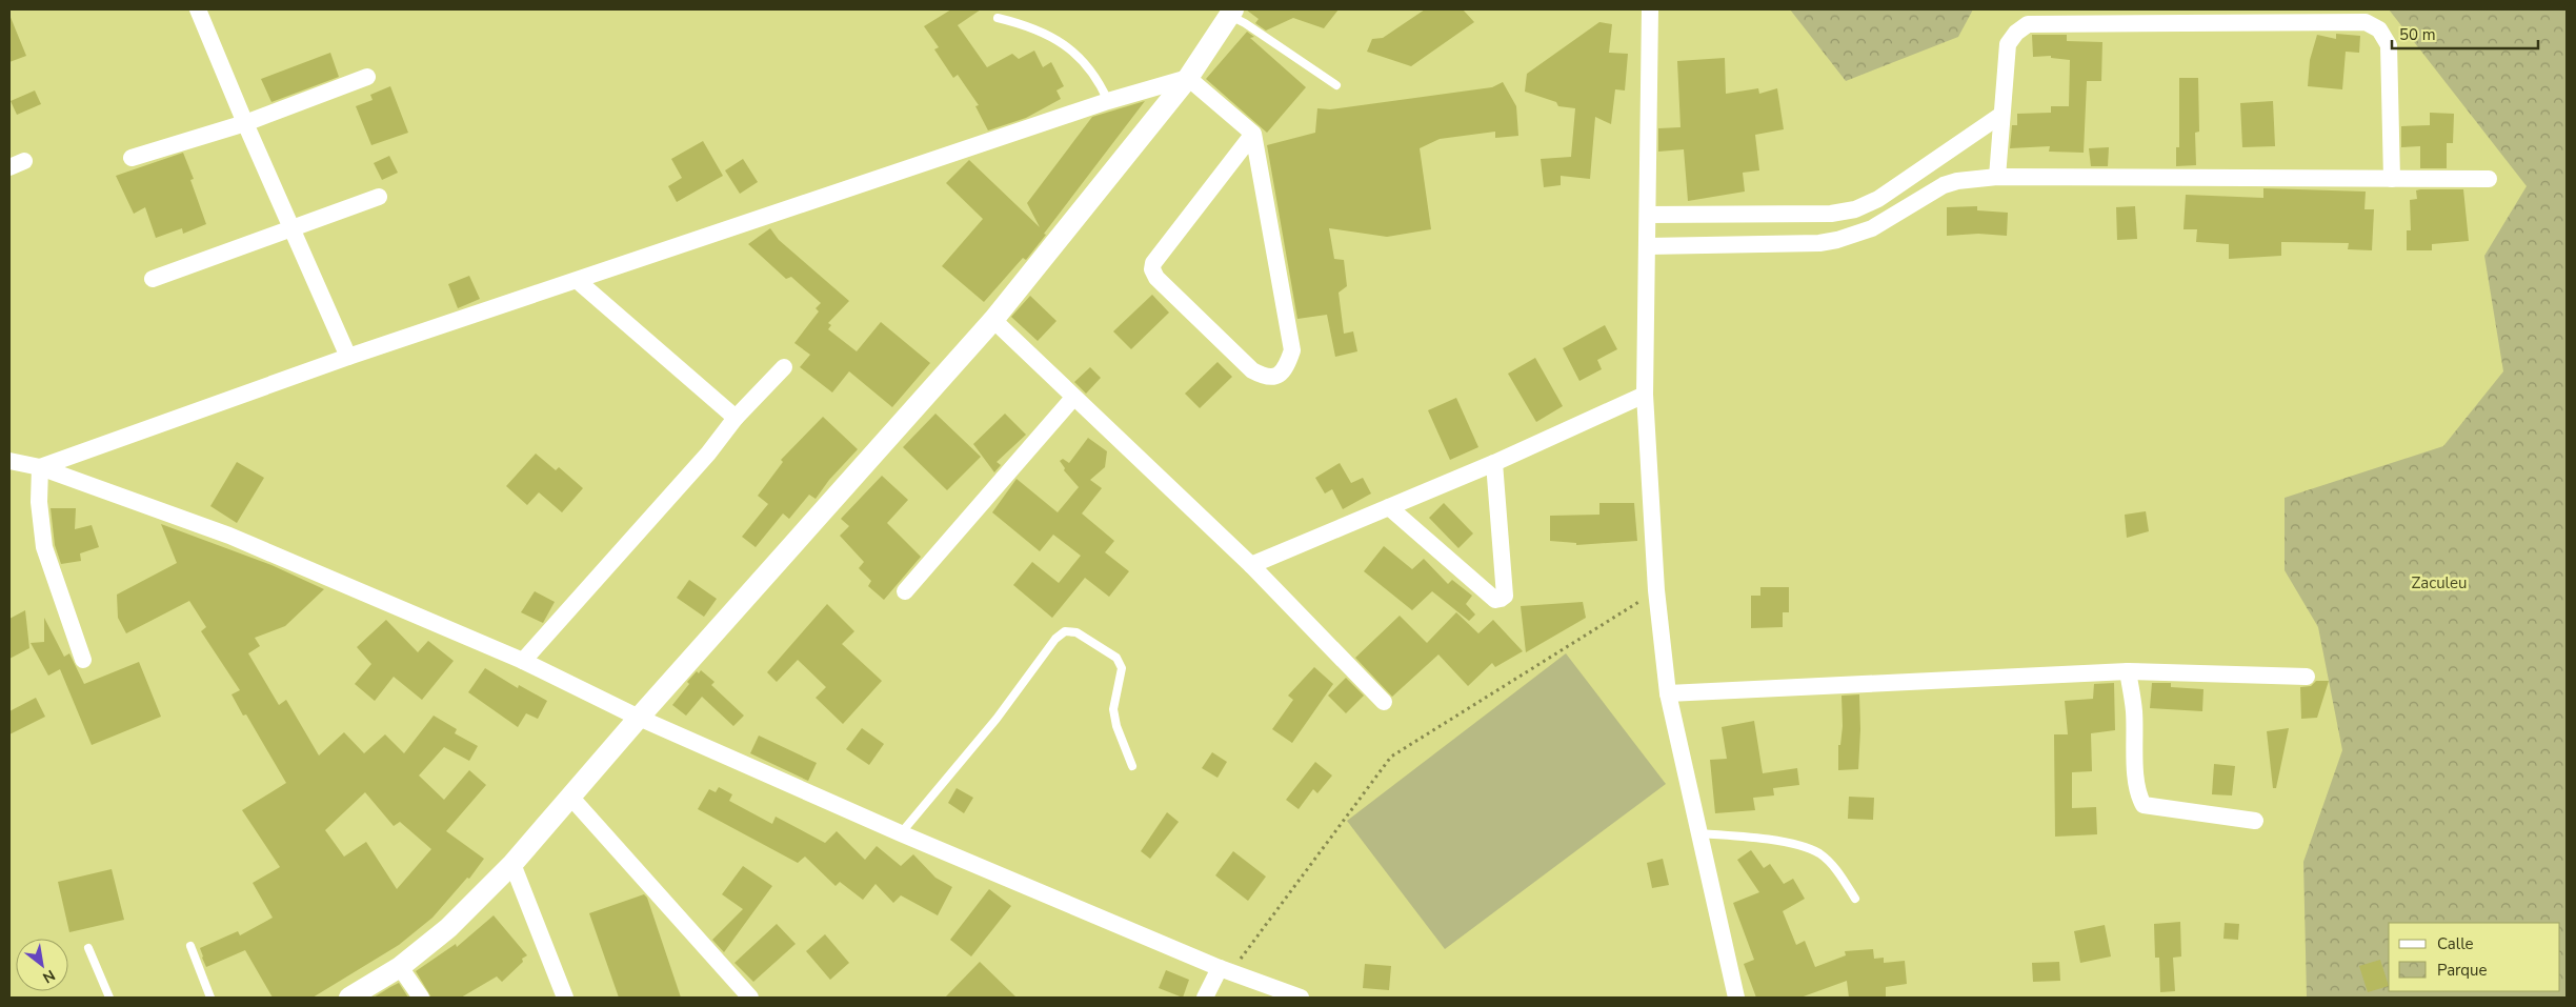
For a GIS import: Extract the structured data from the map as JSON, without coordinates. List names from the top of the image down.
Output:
{
  "parks": ["Zaculeu"],
  "legend": ["Calle", "Parque"],
  "scale_bar": "50 m",
  "north": "bottom right"
}
